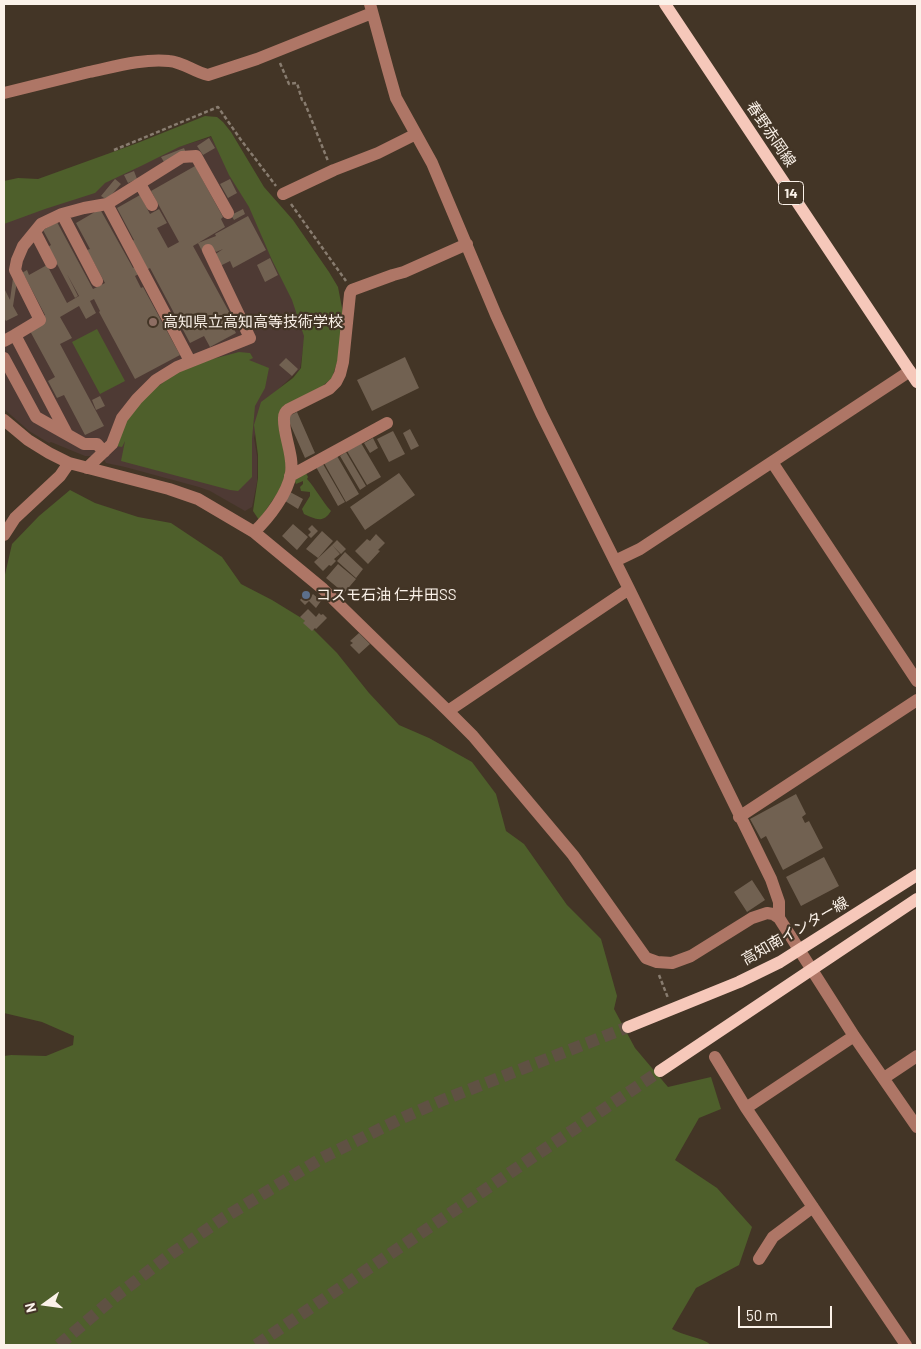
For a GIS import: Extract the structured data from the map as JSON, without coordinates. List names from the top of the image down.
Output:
{
  "streets": {
    "main road": ["春野赤岡線", "14", "高知南インター線"]
  },
  "places": ["高知県立高知高等技術学校", "コスモ石油 仁井田SS"],
  "scale_bar": "50 m",
  "north": "left"
}
